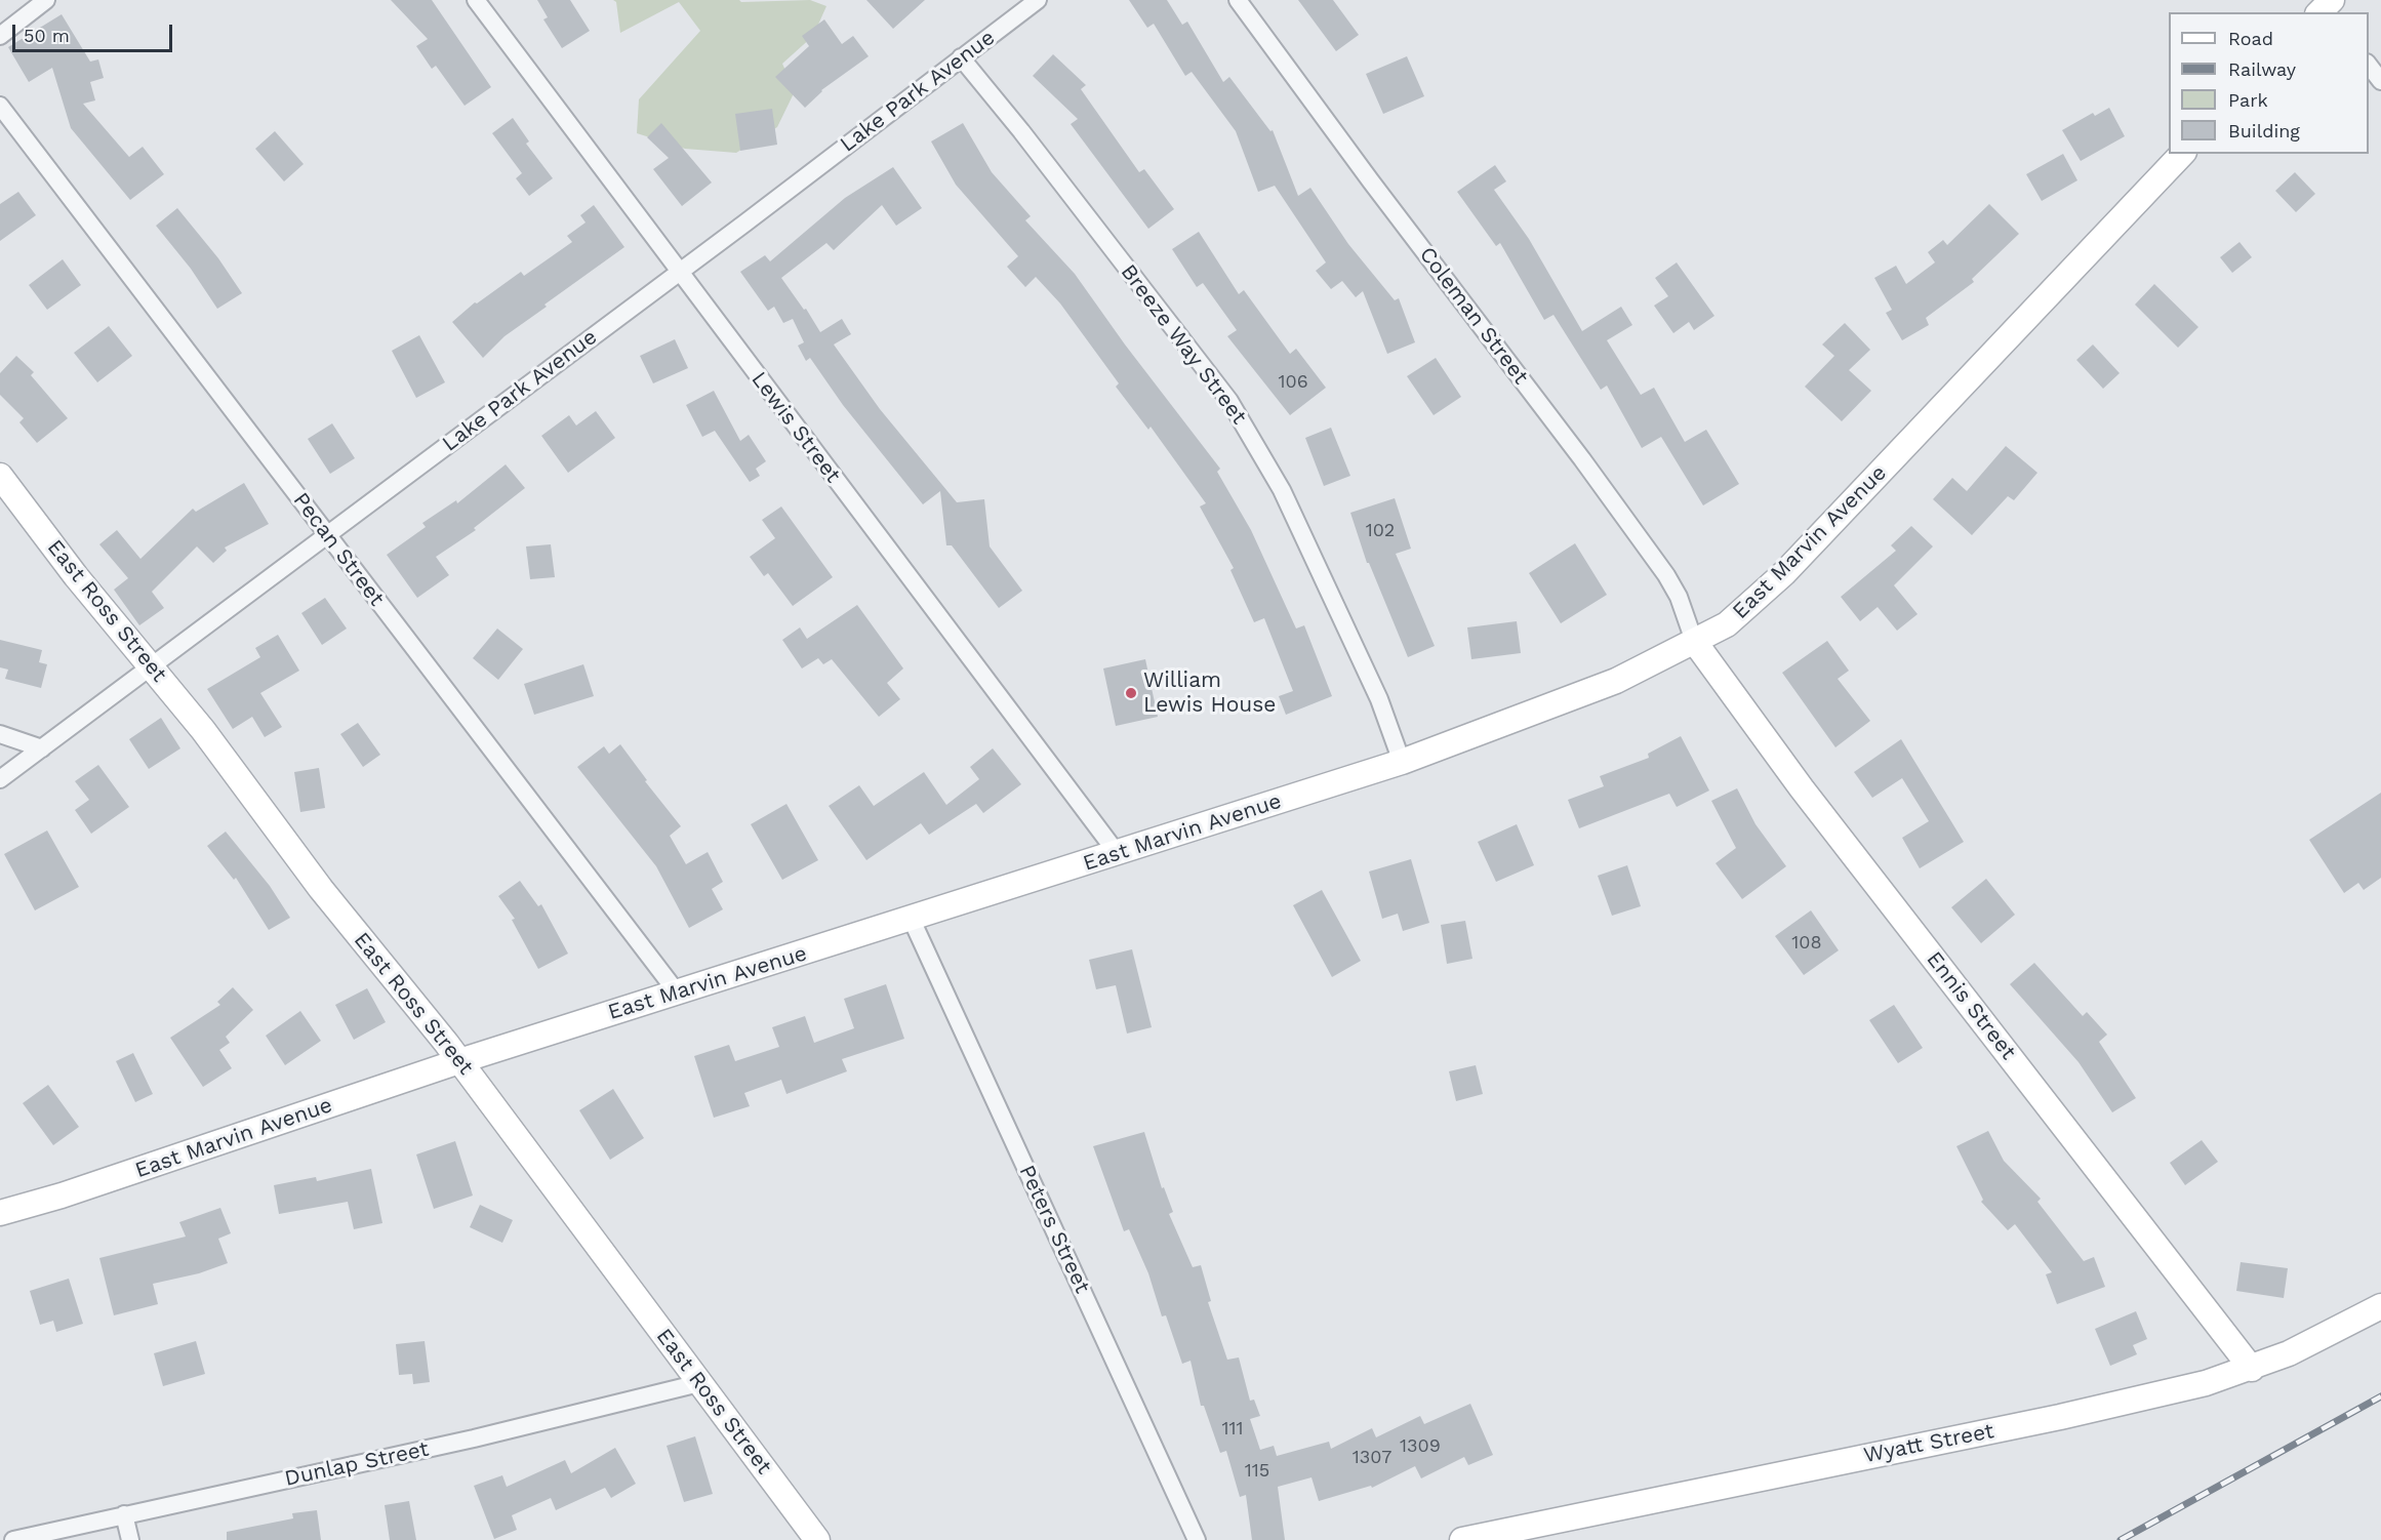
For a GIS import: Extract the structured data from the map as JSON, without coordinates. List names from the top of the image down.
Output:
{
  "streets": {
    "main road": [
      "East Marvin Avenue",
      "East Ross Street",
      "Ennis Street",
      "Wyatt Street"
    ],
    "street": [
      "Lake Park Avenue",
      "Coleman Street",
      "Breeze Way Street",
      "Lewis Street",
      "Pecan Street",
      "Peters Street",
      "Dunlap Street"
    ]
  },
  "crossings": [
    ["Lake Park Avenue", "Breeze Way Street"],
    ["Lake Park Avenue", "Lewis Street"],
    ["Lake Park Avenue", "Pecan Street"],
    ["Lake Park Avenue", "East Ross Street"],
    ["Coleman Street", "East Marvin Avenue"],
    ["Coleman Street", "Ennis Street"],
    ["Breeze Way Street", "East Marvin Avenue"],
    ["Lewis Street", "East Marvin Avenue"],
    ["East Marvin Avenue", "Pecan Street"],
    ["East Marvin Avenue", "East Ross Street"],
    ["East Marvin Avenue", "Ennis Street"],
    ["East Marvin Avenue", "Peters Street"],
    ["East Ross Street", "Dunlap Street"],
    ["Ennis Street", "Wyatt Street"]
  ],
  "places": ["William Lewis House"],
  "house_numbers": [
    "106",
    "102",
    "108",
    "111",
    "1309",
    "1307",
    "115"
  ],
  "legend": [
    "Road",
    "Railway",
    "Park",
    "Building"
  ],
  "scale_bar": "50 m"
}
